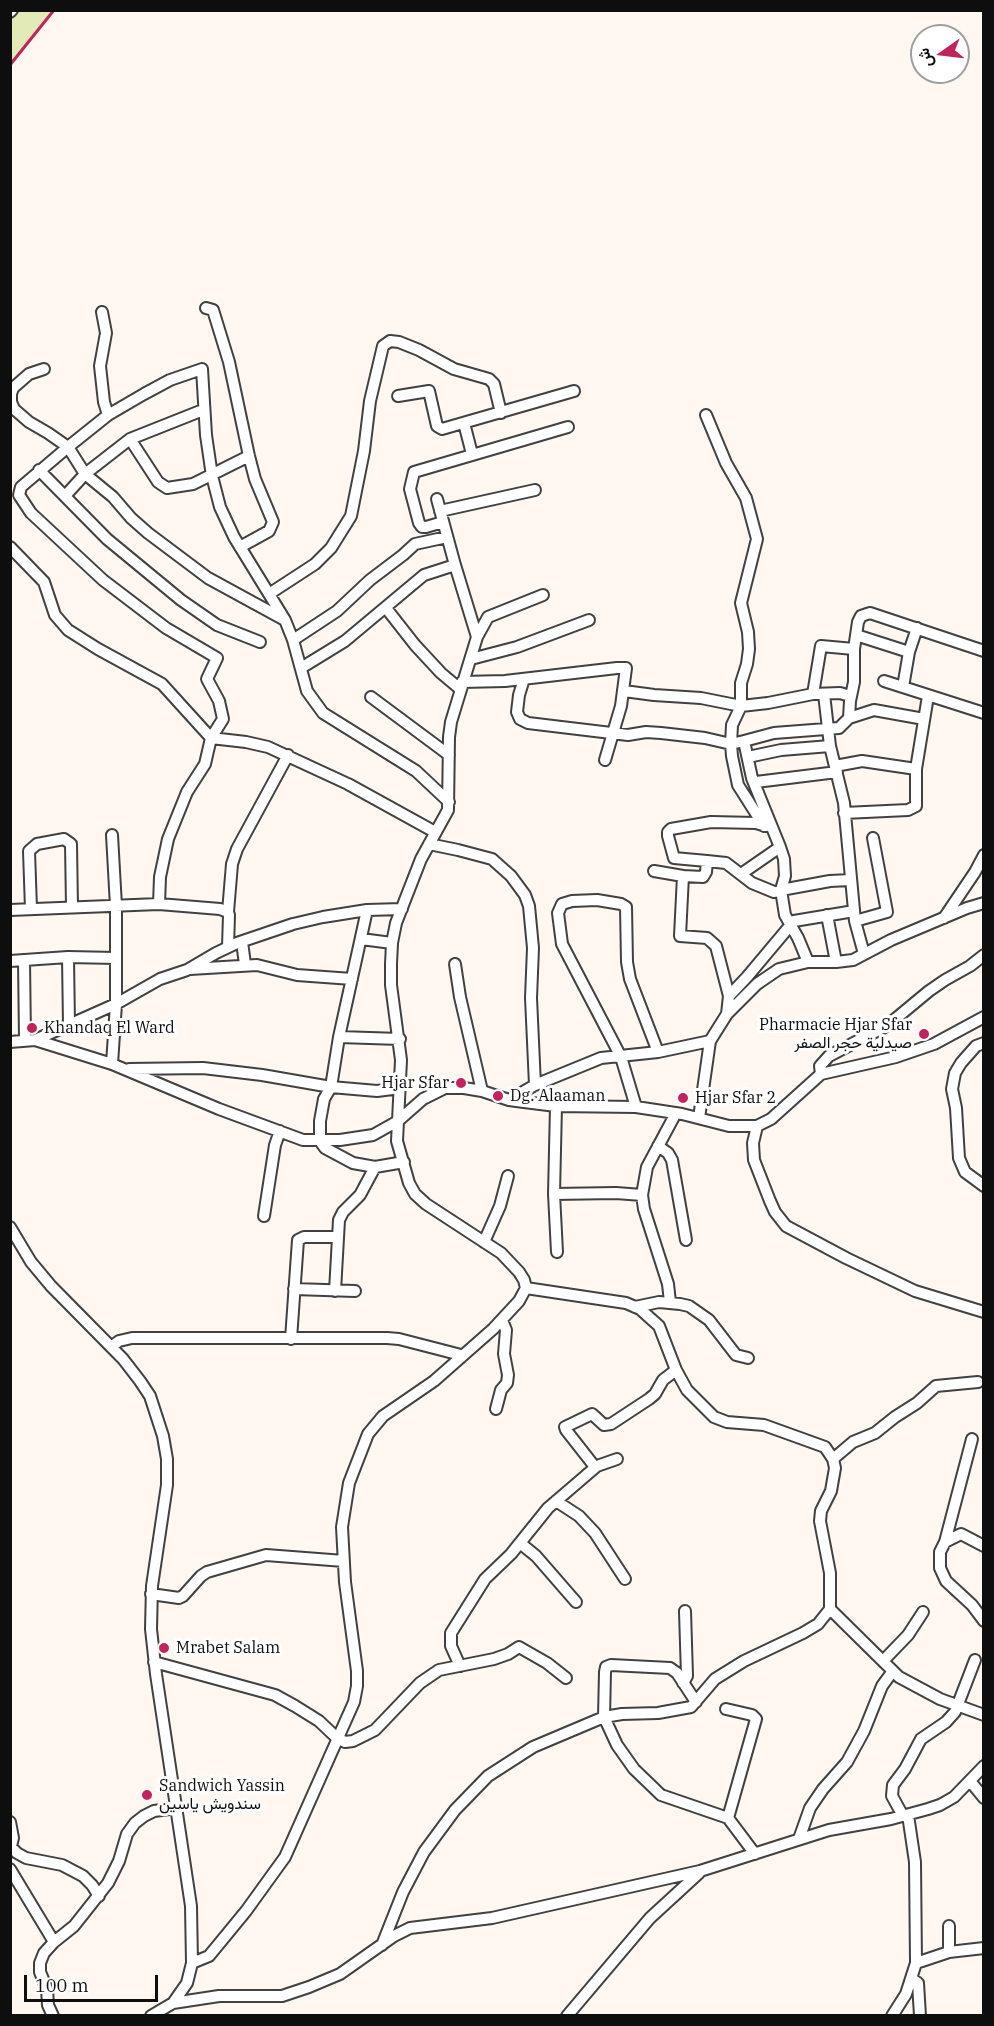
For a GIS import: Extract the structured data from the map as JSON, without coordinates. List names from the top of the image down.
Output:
{
  "places": [
    "Khandaq El Ward",
    "Pharmacie Hjar Sfar صيدلية حجر الصفر",
    "Hjar Sfar",
    "Dg. Alaaman",
    "Hjar Sfar 2",
    "Mrabet Salam",
    "Sandwich Yassin سندويش ياسين"
  ],
  "scale_bar": "100 m",
  "north": "left"
}
